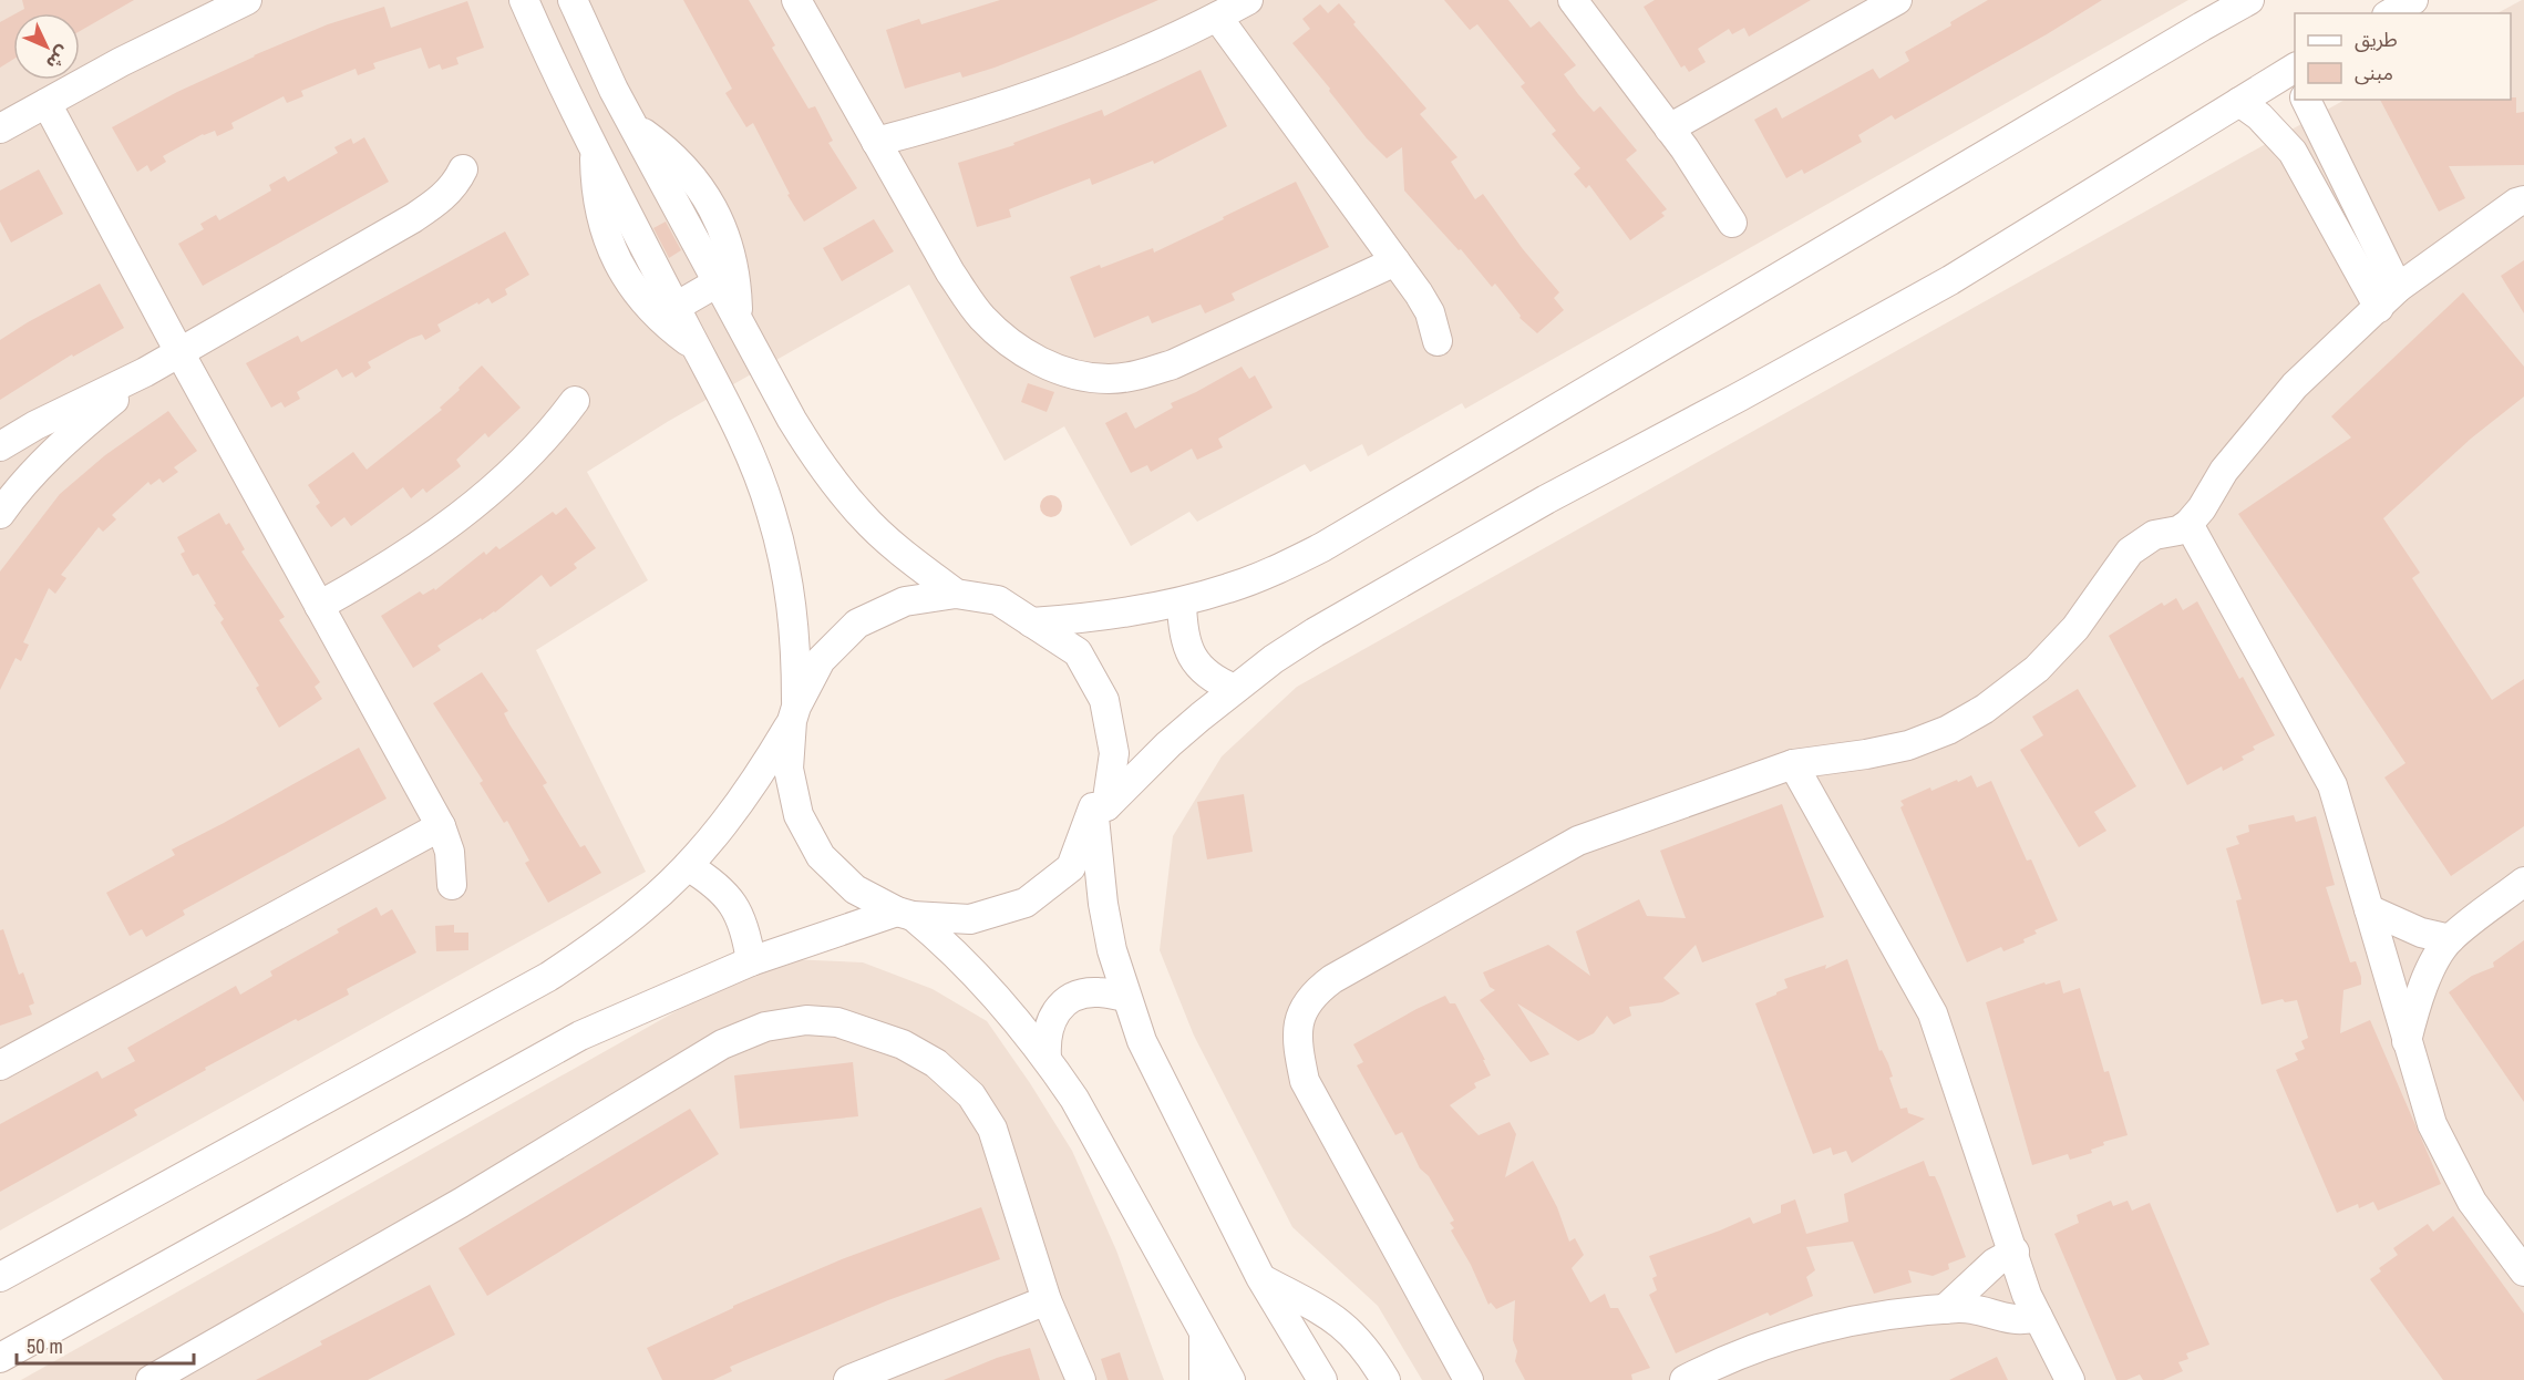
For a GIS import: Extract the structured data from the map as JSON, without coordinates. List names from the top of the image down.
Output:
{
  "legend": ["طريق", "مبنى"],
  "scale_bar": "50 m",
  "north": "bottom right"
}
